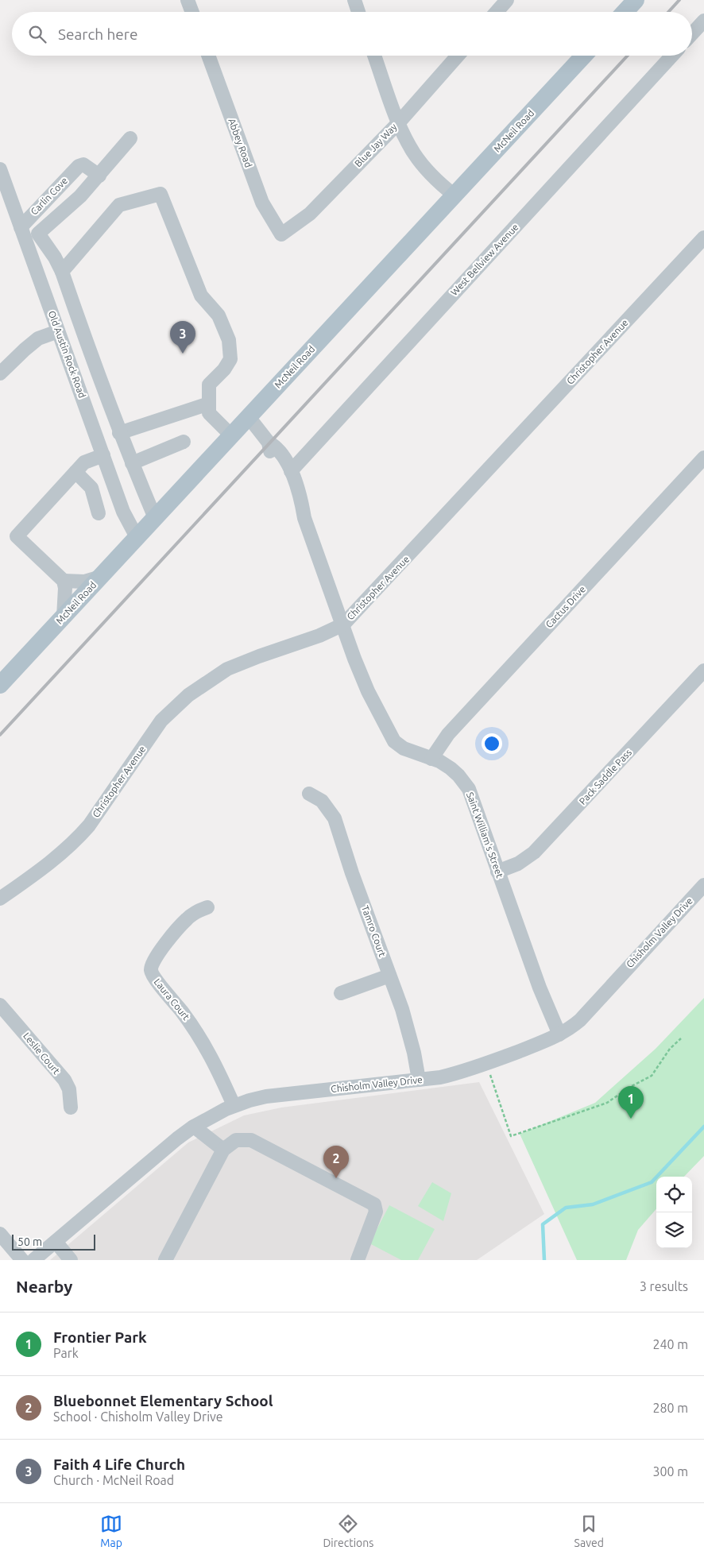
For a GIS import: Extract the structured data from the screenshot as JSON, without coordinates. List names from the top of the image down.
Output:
{
  "streets": {
    "main road": ["McNeil Road"],
    "street": [
      "Abbey Road",
      "Blue Jay Way",
      "Carlin Cove",
      "West Bellview Avenue",
      "Christopher Avenue",
      "Old Austin Rock Road",
      "Cactus Drive",
      "Pack Saddle Pass",
      "Saint William's Street",
      "Tamro Court",
      "Chisholm Valley Drive",
      "Laura Court",
      "Leslie Court"
    ]
  },
  "crossings": [
    ["McNeil Road", "Old Austin Rock Road"],
    ["McNeil Road", "Saint William's Street"],
    ["Abbey Road", "Blue Jay Way"],
    ["Carlin Cove", "Old Austin Rock Road"],
    ["West Bellview Avenue", "Saint William's Street"],
    ["Christopher Avenue", "Saint William's Street"],
    ["Cactus Drive", "Saint William's Street"],
    ["Pack Saddle Pass", "Saint William's Street"],
    ["Saint William's Street", "Chisholm Valley Drive"],
    ["Tamro Court", "Chisholm Valley Drive"],
    ["Chisholm Valley Drive", "Laura Court"]
  ],
  "scale_bar": "50 m",
  "page": {
    "search": "Search here",
    "pins": ["3", "1", "2"],
    "scale": "50 m",
    "heading": ["Nearby", "3 results"],
    "list": [
      {
        "mark": "1",
        "name": "Frontier Park",
        "note": "Park",
        "value": "240 m"
      },
      {
        "mark": "2",
        "name": "Bluebonnet Elementary School",
        "note": "School · Chisholm Valley Drive",
        "value": "280 m"
      },
      {
        "mark": "3",
        "name": "Faith 4 Life Church",
        "note": "Church · McNeil Road",
        "value": "300 m"
      }
    ],
    "nav": ["Map", "Directions", "Saved"]
  }
}
